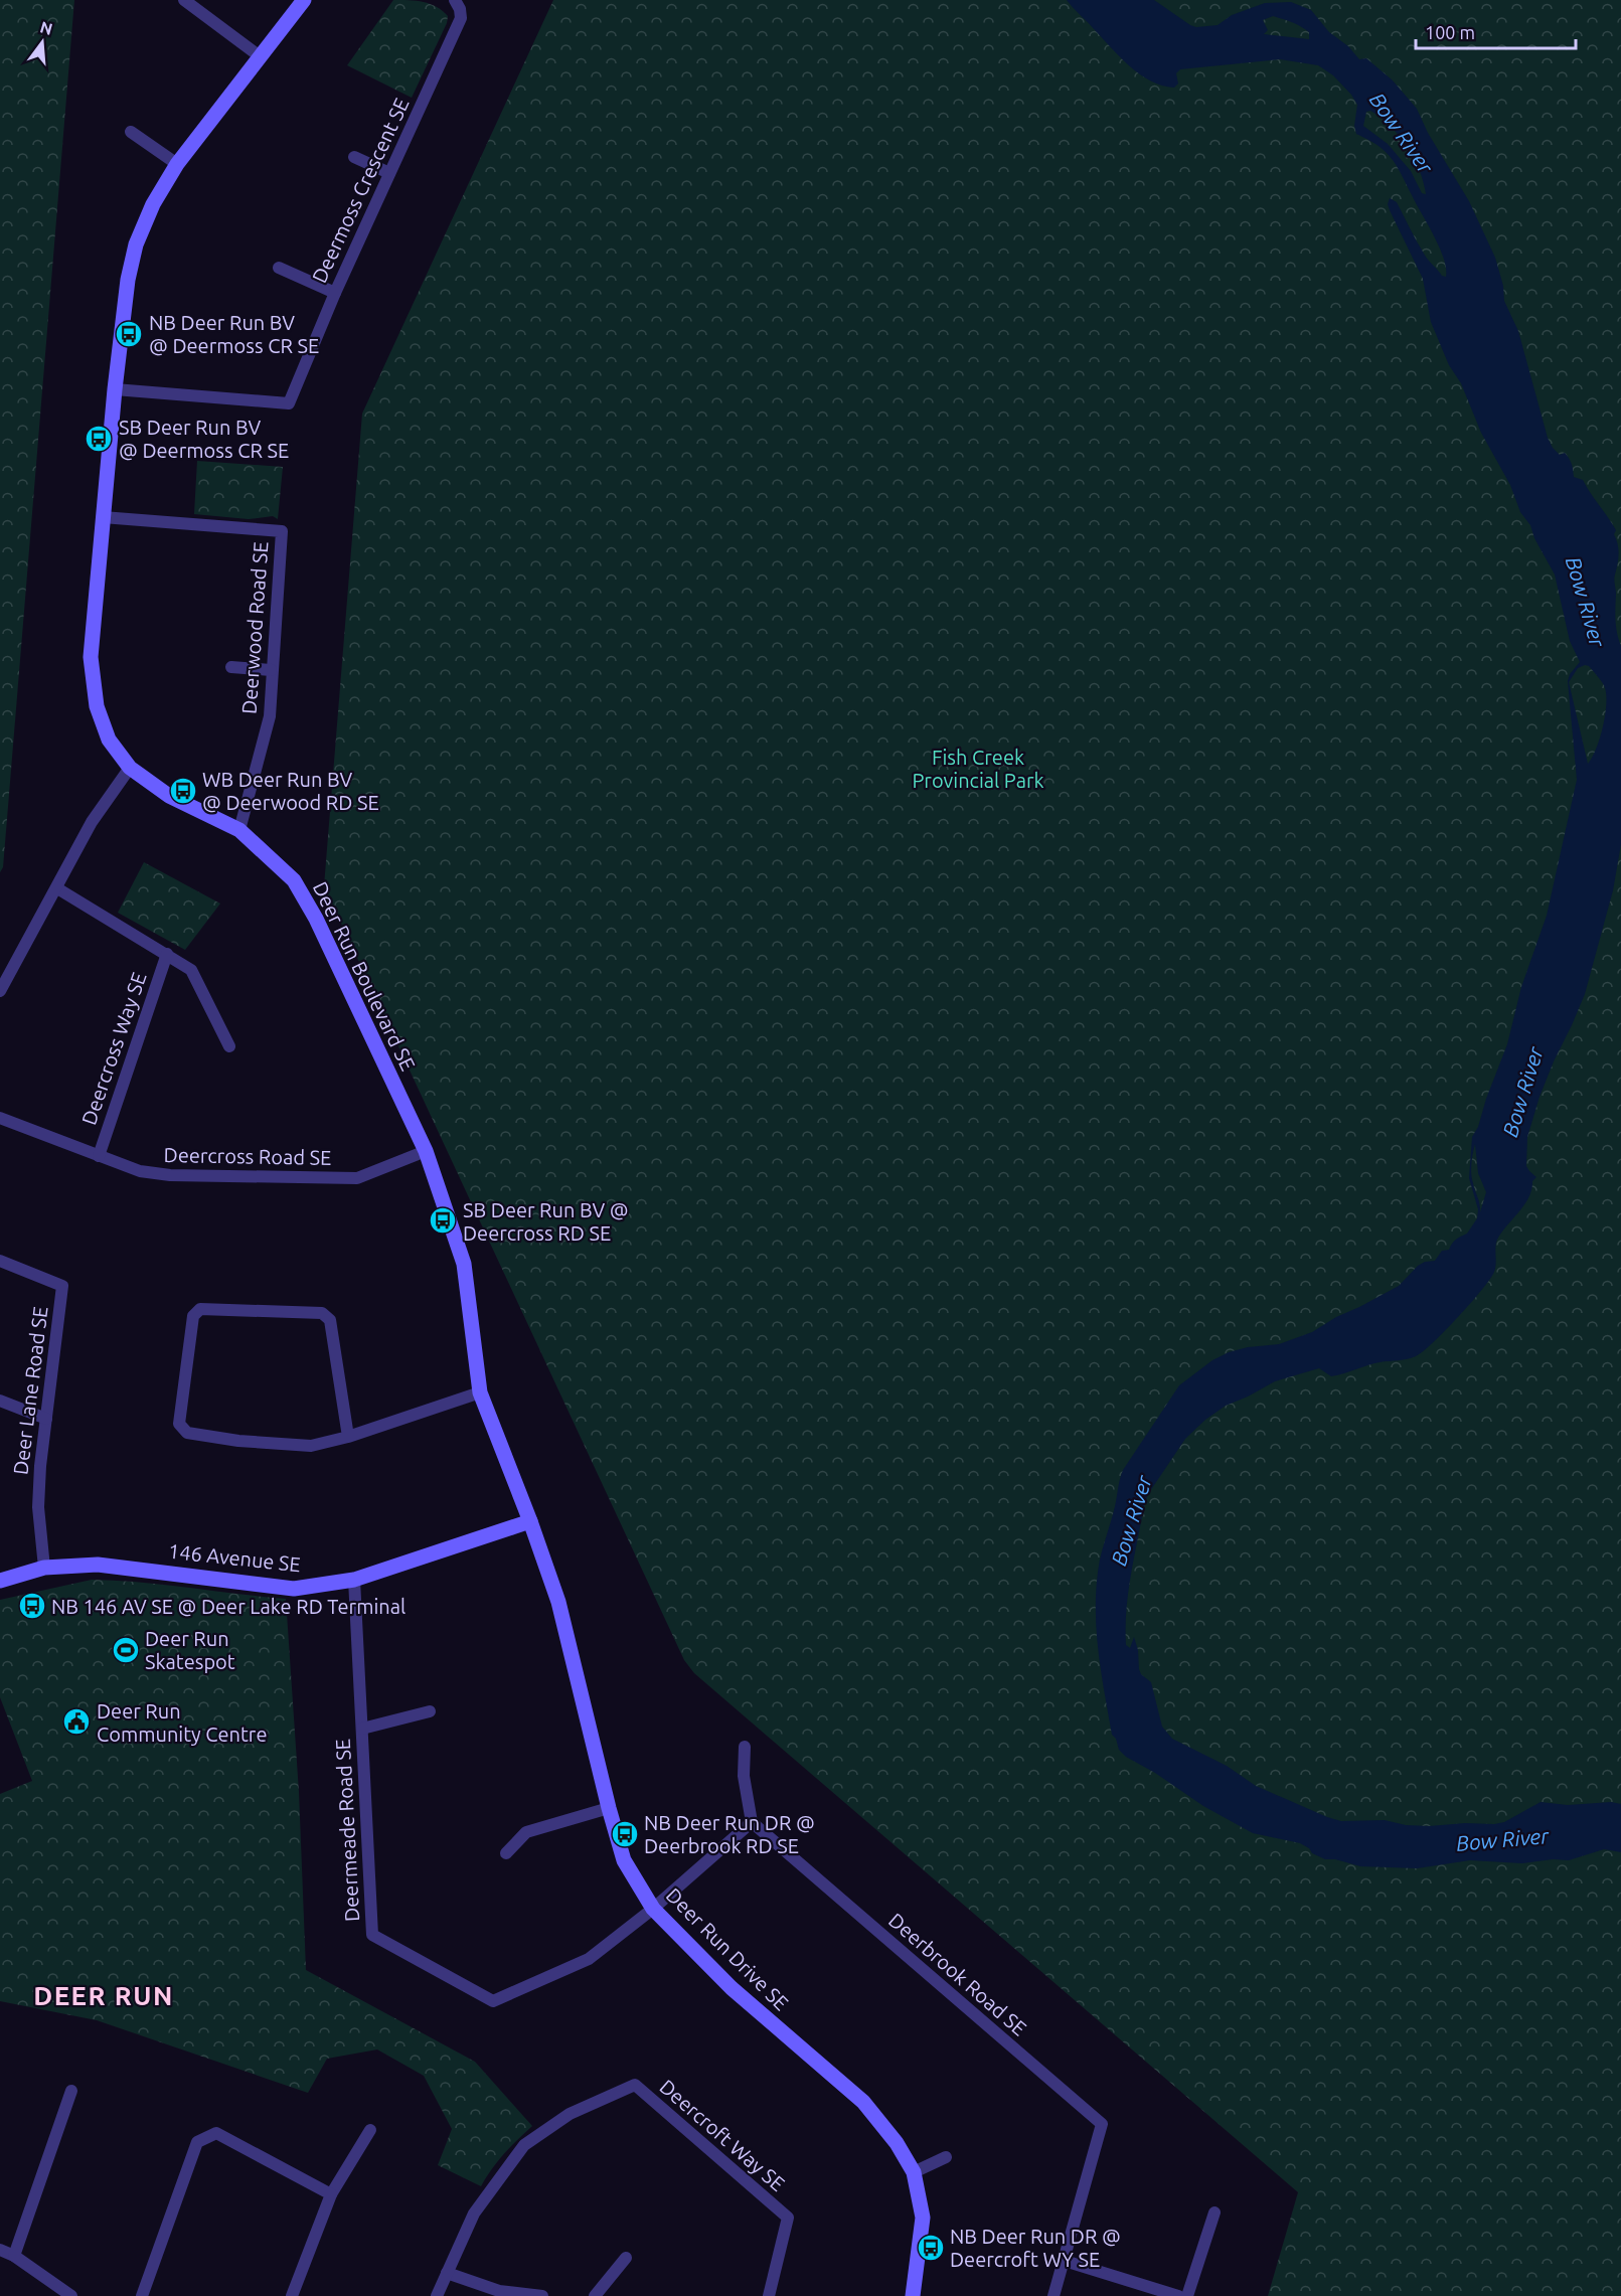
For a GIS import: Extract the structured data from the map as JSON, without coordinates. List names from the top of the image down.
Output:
{
  "streets": {
    "street": [
      "Deermoss Crescent SE",
      "Deerwood Road SE",
      "Deer Run Boulevard SE",
      "Deercross Way SE",
      "Deercross Road SE",
      "Deer Lane Road SE",
      "146 Avenue SE",
      "Deermeade Road SE",
      "Deer Run Drive SE",
      "Deerbrook Road SE",
      "Deercroft Way SE"
    ]
  },
  "crossings": [
    ["Deermoss Crescent SE", "Deer Run Boulevard SE"],
    ["Deerwood Road SE", "Deer Run Boulevard SE"],
    ["Deer Run Boulevard SE", "Deercross Road SE"],
    ["Deer Run Boulevard SE", "146 Avenue SE"],
    ["Deer Run Boulevard SE", "Deer Run Drive SE"],
    ["Deercross Way SE", "Deercross Road SE"],
    ["Deer Lane Road SE", "146 Avenue SE"],
    ["146 Avenue SE", "Deermeade Road SE"],
    ["146 Avenue SE", "Deer Run Drive SE"],
    ["Deermeade Road SE", "Deer Run Drive SE"]
  ],
  "districts": ["DEER RUN"],
  "water": ["Bow River"],
  "parks": ["Fish Creek Provincial Park"],
  "places": {
    "bus stop": [
      "NB Deer Run BV @ Deermoss CR SE",
      "SB Deer Run BV @ Deermoss CR SE",
      "WB Deer Run BV @ Deerwood RD SE",
      "SB Deer Run BV @ Deercross RD SE",
      "NB 146 AV SE @ Deer Lake RD Terminal",
      "NB Deer Run DR @ Deerbrook RD SE",
      "NB Deer Run DR @ Deercroft WY SE"
    ],
    "sports": ["Deer Run Skatespot"],
    "public building": ["Deer Run Community Centre"]
  },
  "scale_bar": "100 m",
  "north": "top"
}
